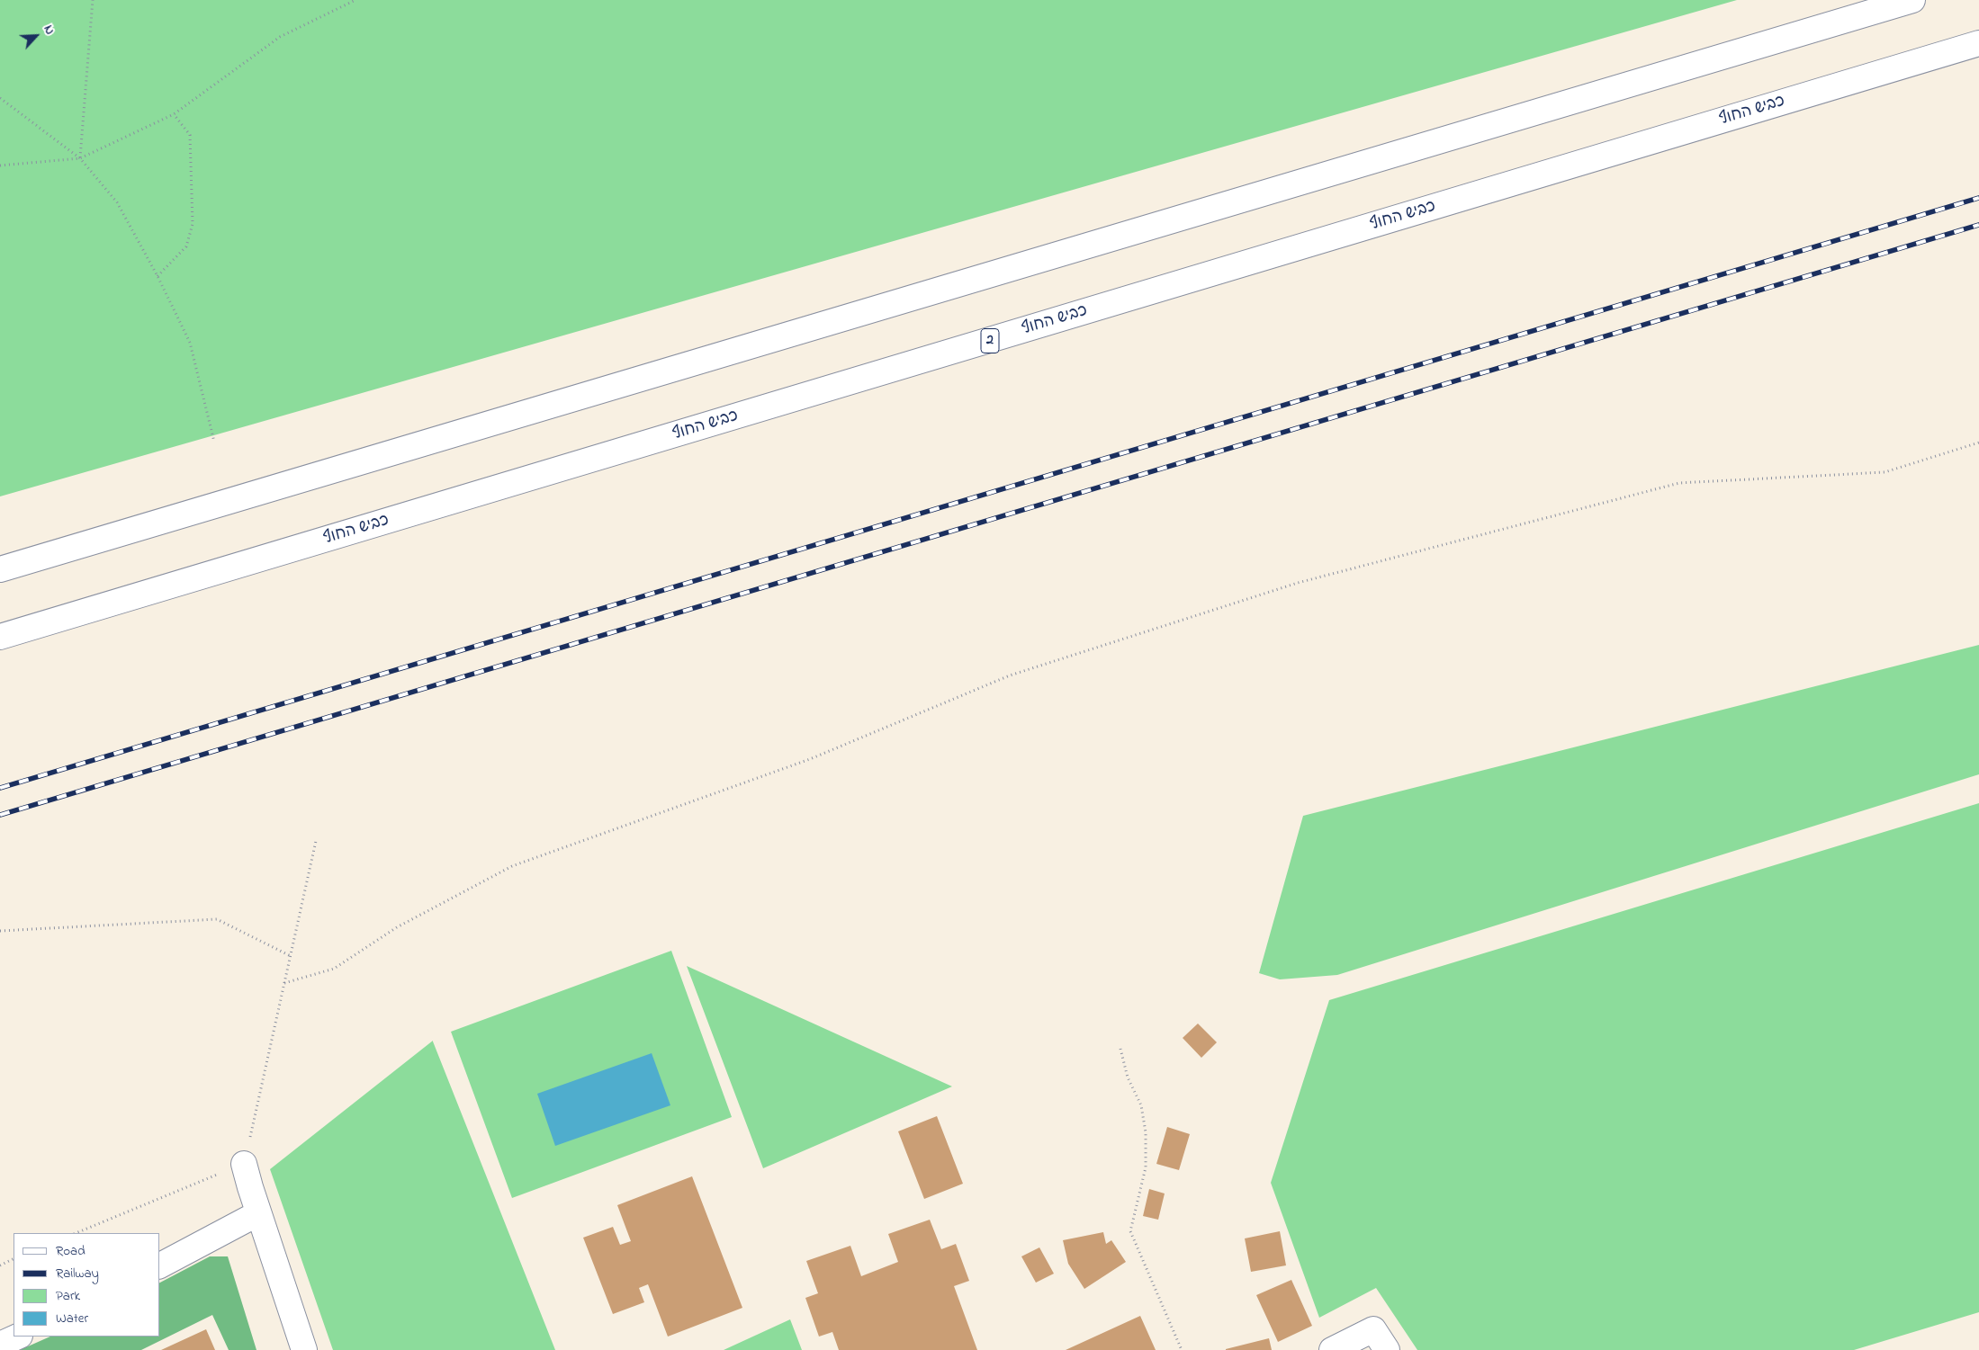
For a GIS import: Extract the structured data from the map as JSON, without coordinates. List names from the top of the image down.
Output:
{
  "streets": {
    "main road": ["כביש החוף", "2"]
  },
  "legend": [
    "Road",
    "Railway",
    "Park",
    "Water"
  ],
  "north": "top right"
}
